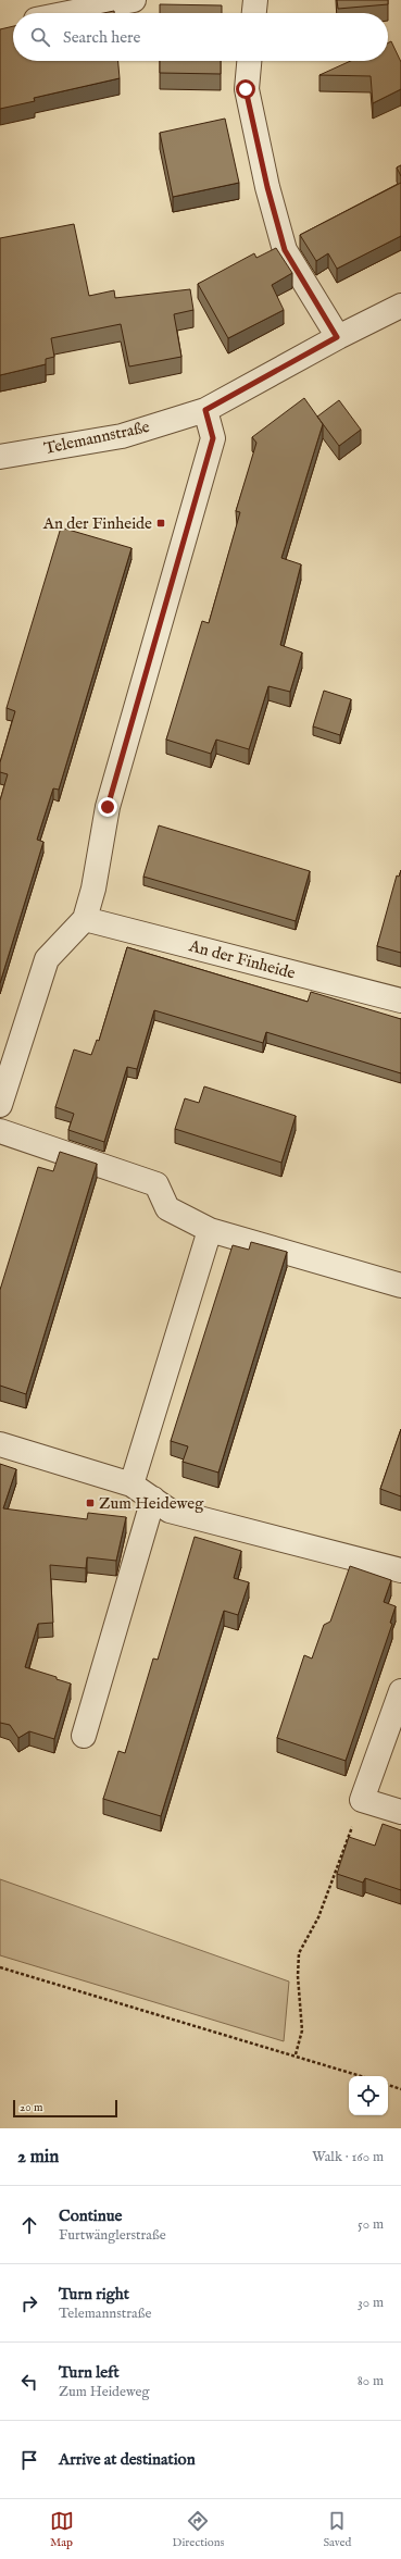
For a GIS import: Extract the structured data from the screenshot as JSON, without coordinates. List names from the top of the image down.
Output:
{
  "streets": {
    "street": ["Telemannstraße", "An der Finheide"]
  },
  "places": {
    "transit": ["An der Finheide", "Zum Heideweg"]
  },
  "scale_bar": "20 m",
  "page": {
    "search": "Search here",
    "scale": "20 m",
    "heading": ["2 min", "Walk · 160 m"],
    "list": [
      ["Continue", "Furtwänglerstraße", "50 m"],
      ["Turn right", "Telemannstraße", "30 m"],
      ["Turn left", "Zum Heideweg", "80 m"],
      "Arrive at destination"
    ],
    "nav": ["Map", "Directions", "Saved"]
  }
}
